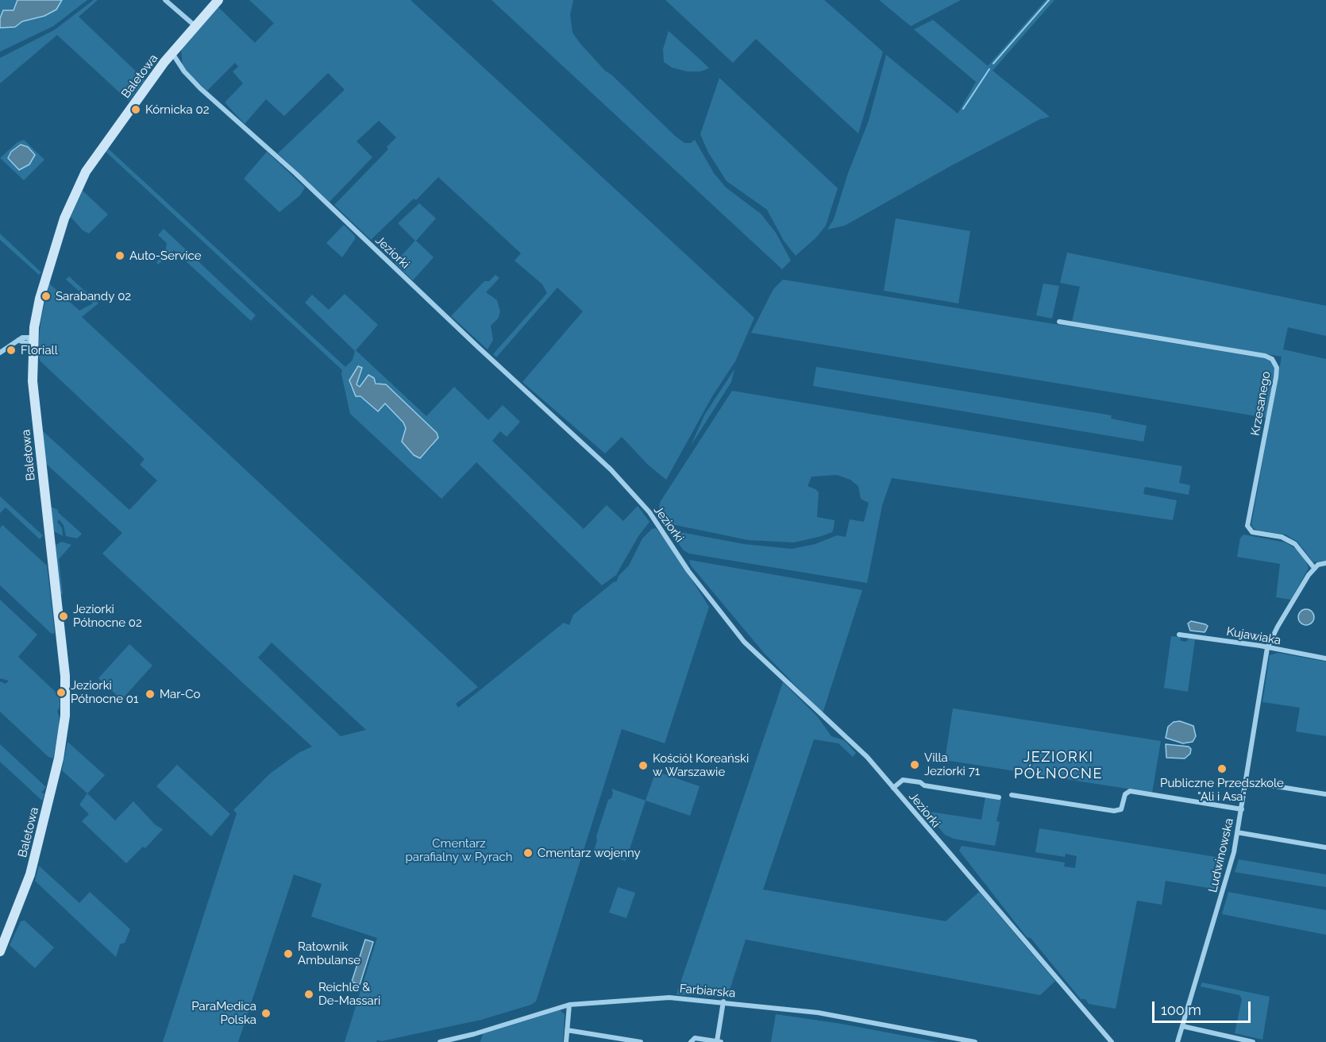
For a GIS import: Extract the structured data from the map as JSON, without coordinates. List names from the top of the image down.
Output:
{
  "streets": {
    "street": [
      "Baletowa",
      "Jeziorki",
      "Krzesanego",
      "Kujawiaka",
      "Ludwinowska",
      "Farbiarska"
    ]
  },
  "crossings": [
    ["Baletowa", "Jeziorki"],
    ["Krzesanego", "Ludwinowska"],
    ["Kujawiaka", "Ludwinowska"]
  ],
  "districts": ["JEZIORKI PÓŁNOCNE"],
  "parks": ["Cmentarz parafialny w Pyrach"],
  "places": [
    "Kórnicka 02",
    "Auto-Service",
    "Sarabandy 02",
    "Floriall",
    "Jeziorki Północne 02",
    "Jeziorki Północne 01",
    "Mar-Co",
    "Villa Jeziorki 71",
    "Kościół Koreański w Warszawie",
    "Publiczne Przedszkole \"Ali i Asa\"",
    "Cmentarz wojenny",
    "Ratownik Ambulanse",
    "Reichle & De-Massari",
    "ParaMedica Polska"
  ],
  "scale_bar": "100 m"
}
